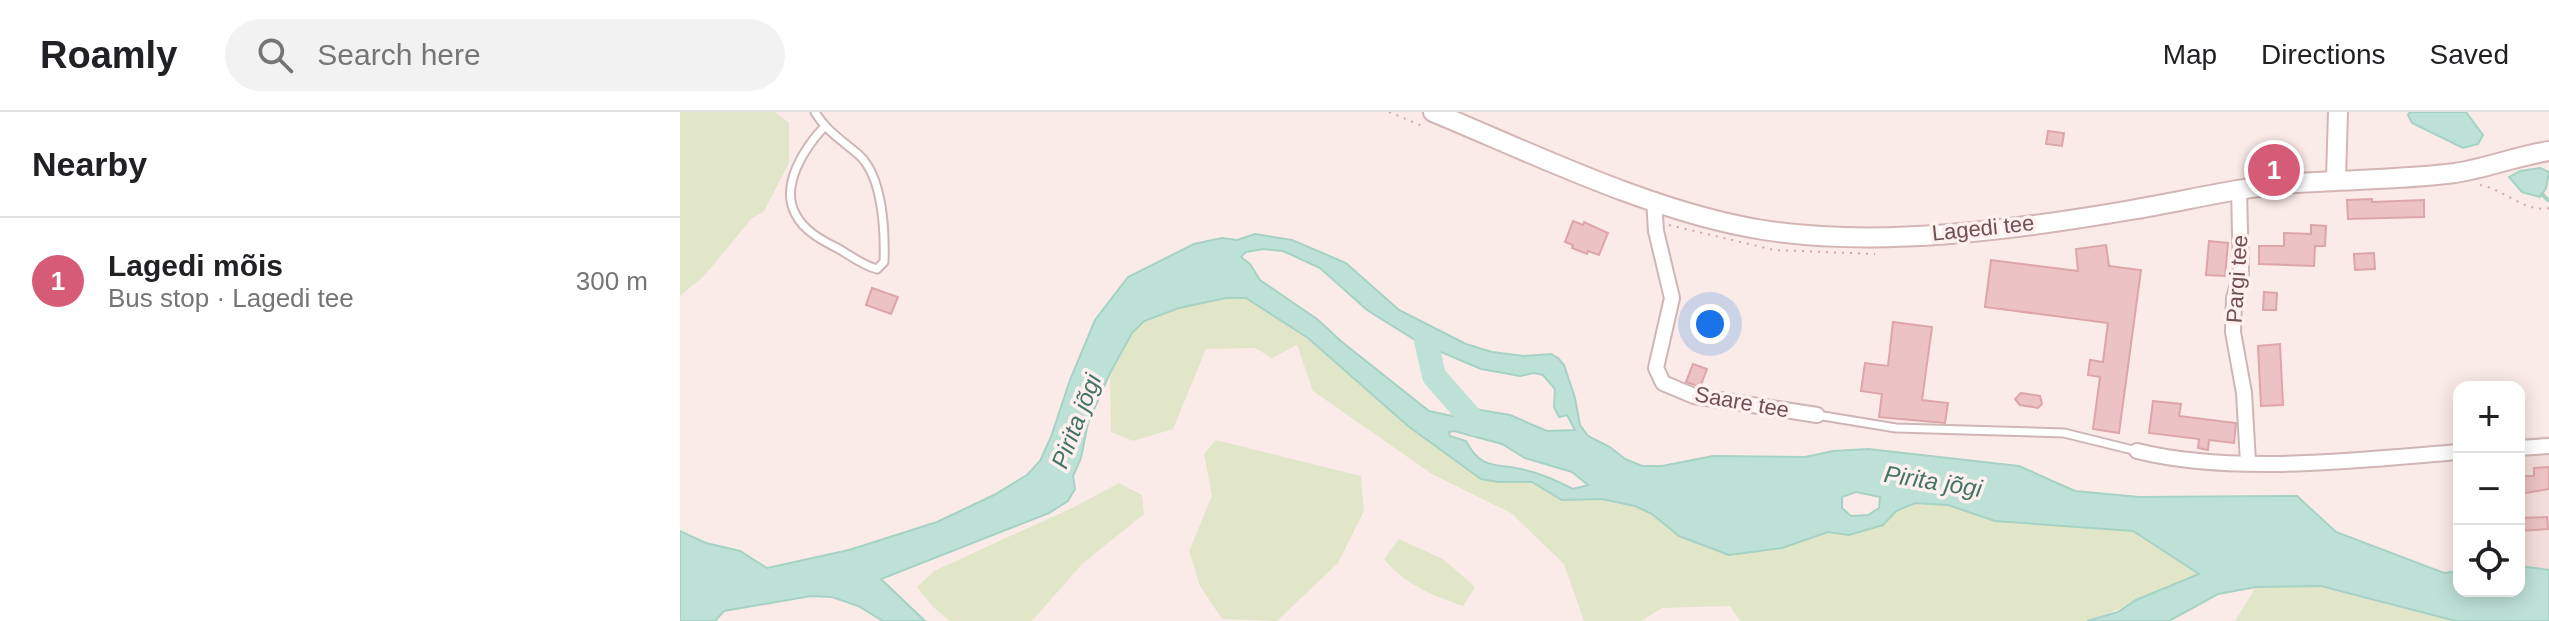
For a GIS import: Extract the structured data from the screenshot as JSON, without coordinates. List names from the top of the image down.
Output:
{
  "streets": {
    "street": ["Lagedi tee", "Pargi tee", "Saare tee"]
  },
  "crossings": [
    ["Lagedi tee", "Pargi tee"],
    ["Lagedi tee", "Saare tee"]
  ],
  "water": ["Pirita jõgi"],
  "page": {
    "header": "Roamly",
    "search": "Search here",
    "nav": ["Map", "Directions", "Saved"],
    "heading": "Nearby",
    "pins": "1",
    "list": [
      {
        "mark": "1",
        "name": "Lagedi mõis",
        "note": "Bus stop · Lagedi tee",
        "value": "300 m"
      }
    ],
    "map_buttons": ["+", "−"]
  }
}
